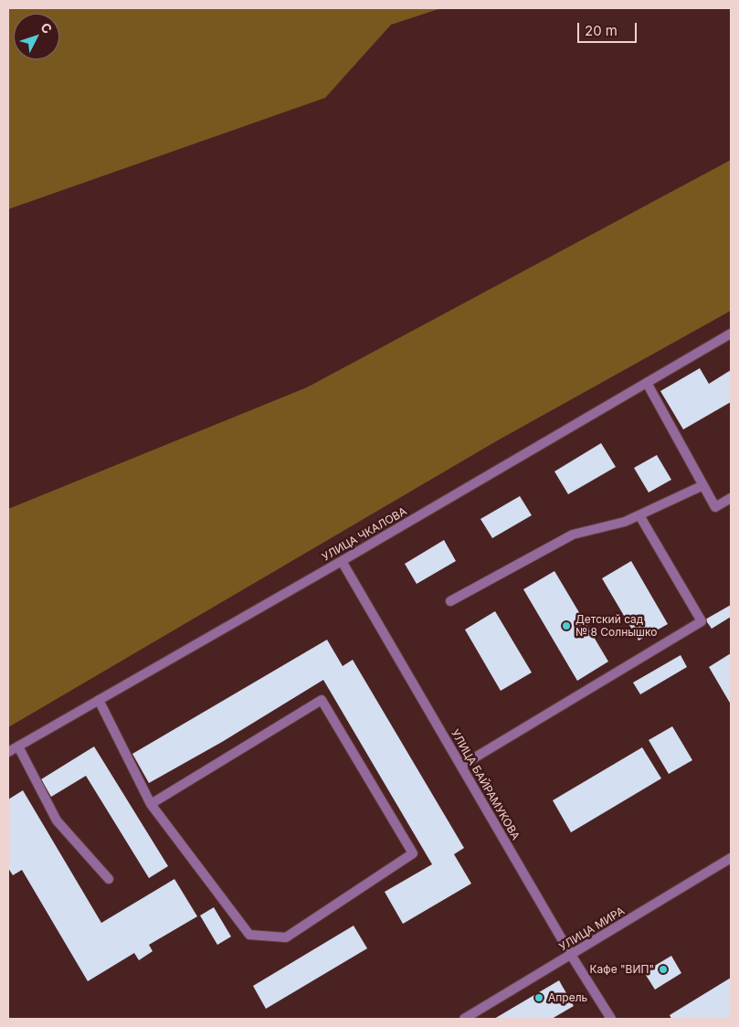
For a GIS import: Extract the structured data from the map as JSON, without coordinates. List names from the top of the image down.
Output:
{
  "streets": {
    "street": ["УЛИЦА ЧКАЛОВА", "УЛИЦА БАЙРАМУКОВА", "УЛИЦА МИРА"]
  },
  "crossings": [
    ["УЛИЦА ЧКАЛОВА", "УЛИЦА БАЙРАМУКОВА"],
    ["УЛИЦА БАЙРАМУКОВА", "УЛИЦА МИРА"]
  ],
  "places": ["Детский сад № 8 Солнышко", "Кафе \"ВИП\"", "Апрель"],
  "scale_bar": "20 m",
  "north": "top right"
}
